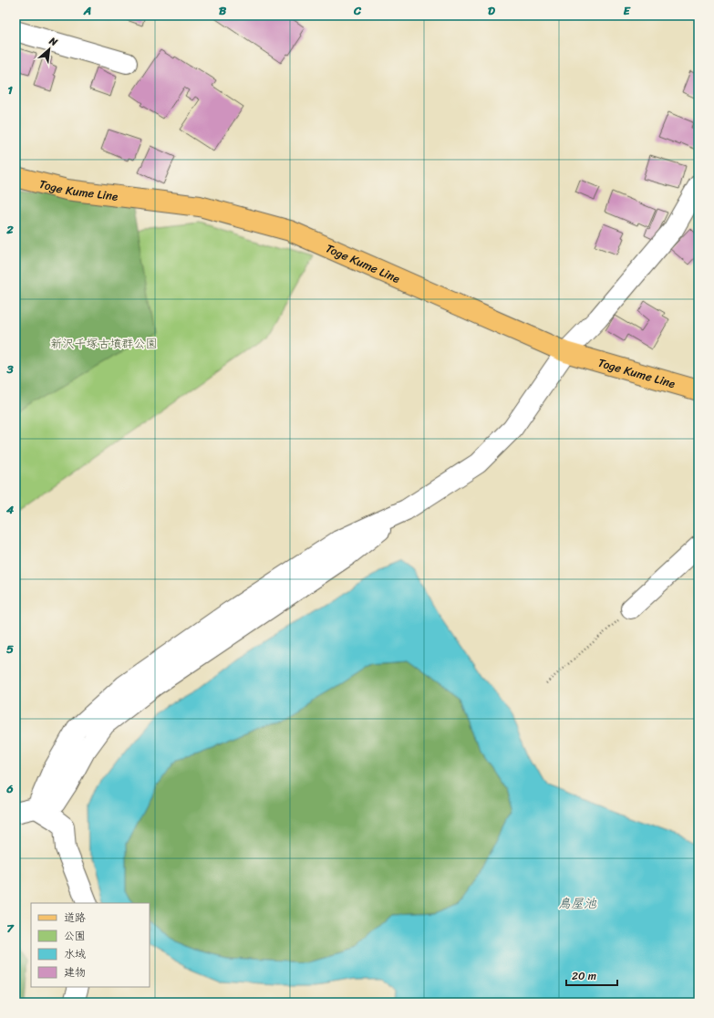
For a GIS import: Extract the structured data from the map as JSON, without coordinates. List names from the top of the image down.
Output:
{
  "streets": {
    "main road": ["Toge Kume Line"]
  },
  "water": ["鳥屋池"],
  "parks": ["新沢千塚古墳群公園"],
  "legend": [
    "道路",
    "公園",
    "水域",
    "建物"
  ],
  "scale_bar": "20 m",
  "north": "top right",
  "grid": {
    "columns": [
      "A",
      "B",
      "C",
      "D",
      "E"
    ],
    "rows": [
      "1",
      "2",
      "3",
      "4",
      "5",
      "6",
      "7"
    ]
  }
}
